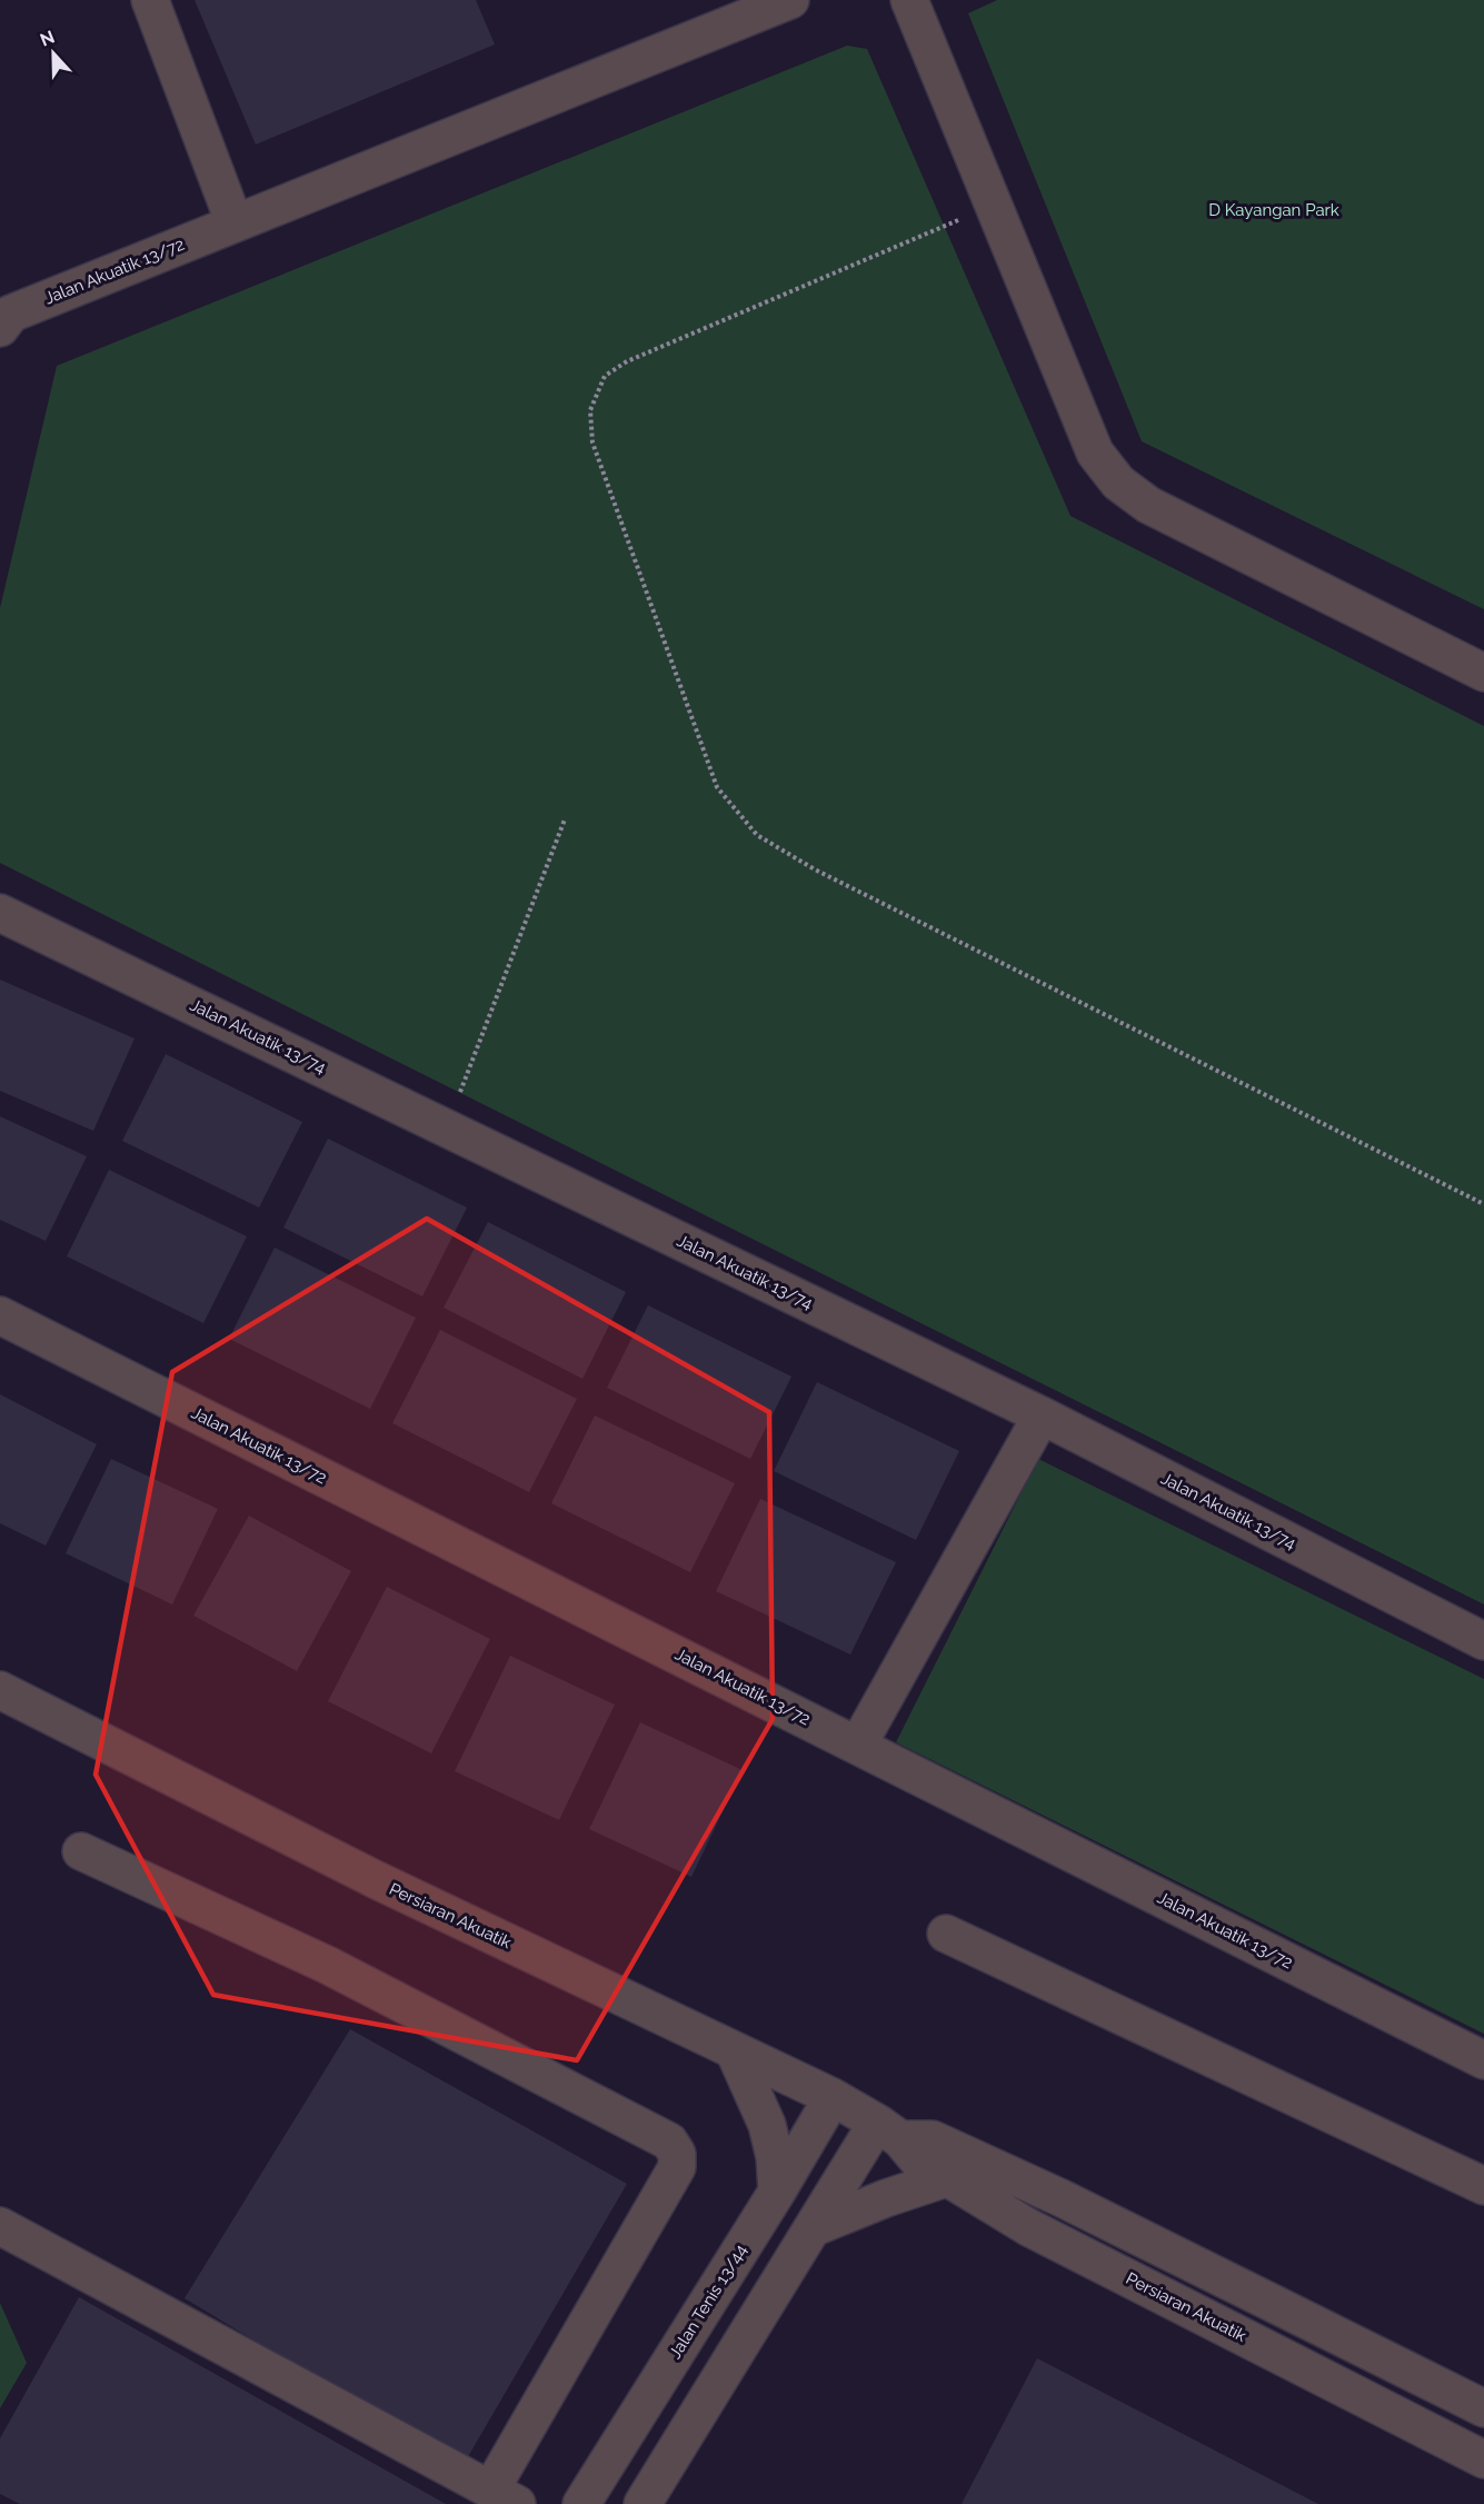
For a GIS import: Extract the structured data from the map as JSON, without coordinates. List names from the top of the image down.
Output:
{
  "streets": {
    "street": [
      "Jalan Akuatik 13/72",
      "Jalan Akuatik 13/74",
      "Persiaran Akuatik",
      "Jalan Tenis 13/44"
    ]
  },
  "crossings": [
    ["Persiaran Akuatik", "Jalan Tenis 13/44"]
  ],
  "parks": ["D Kayangan Park"],
  "north": "top"
}
